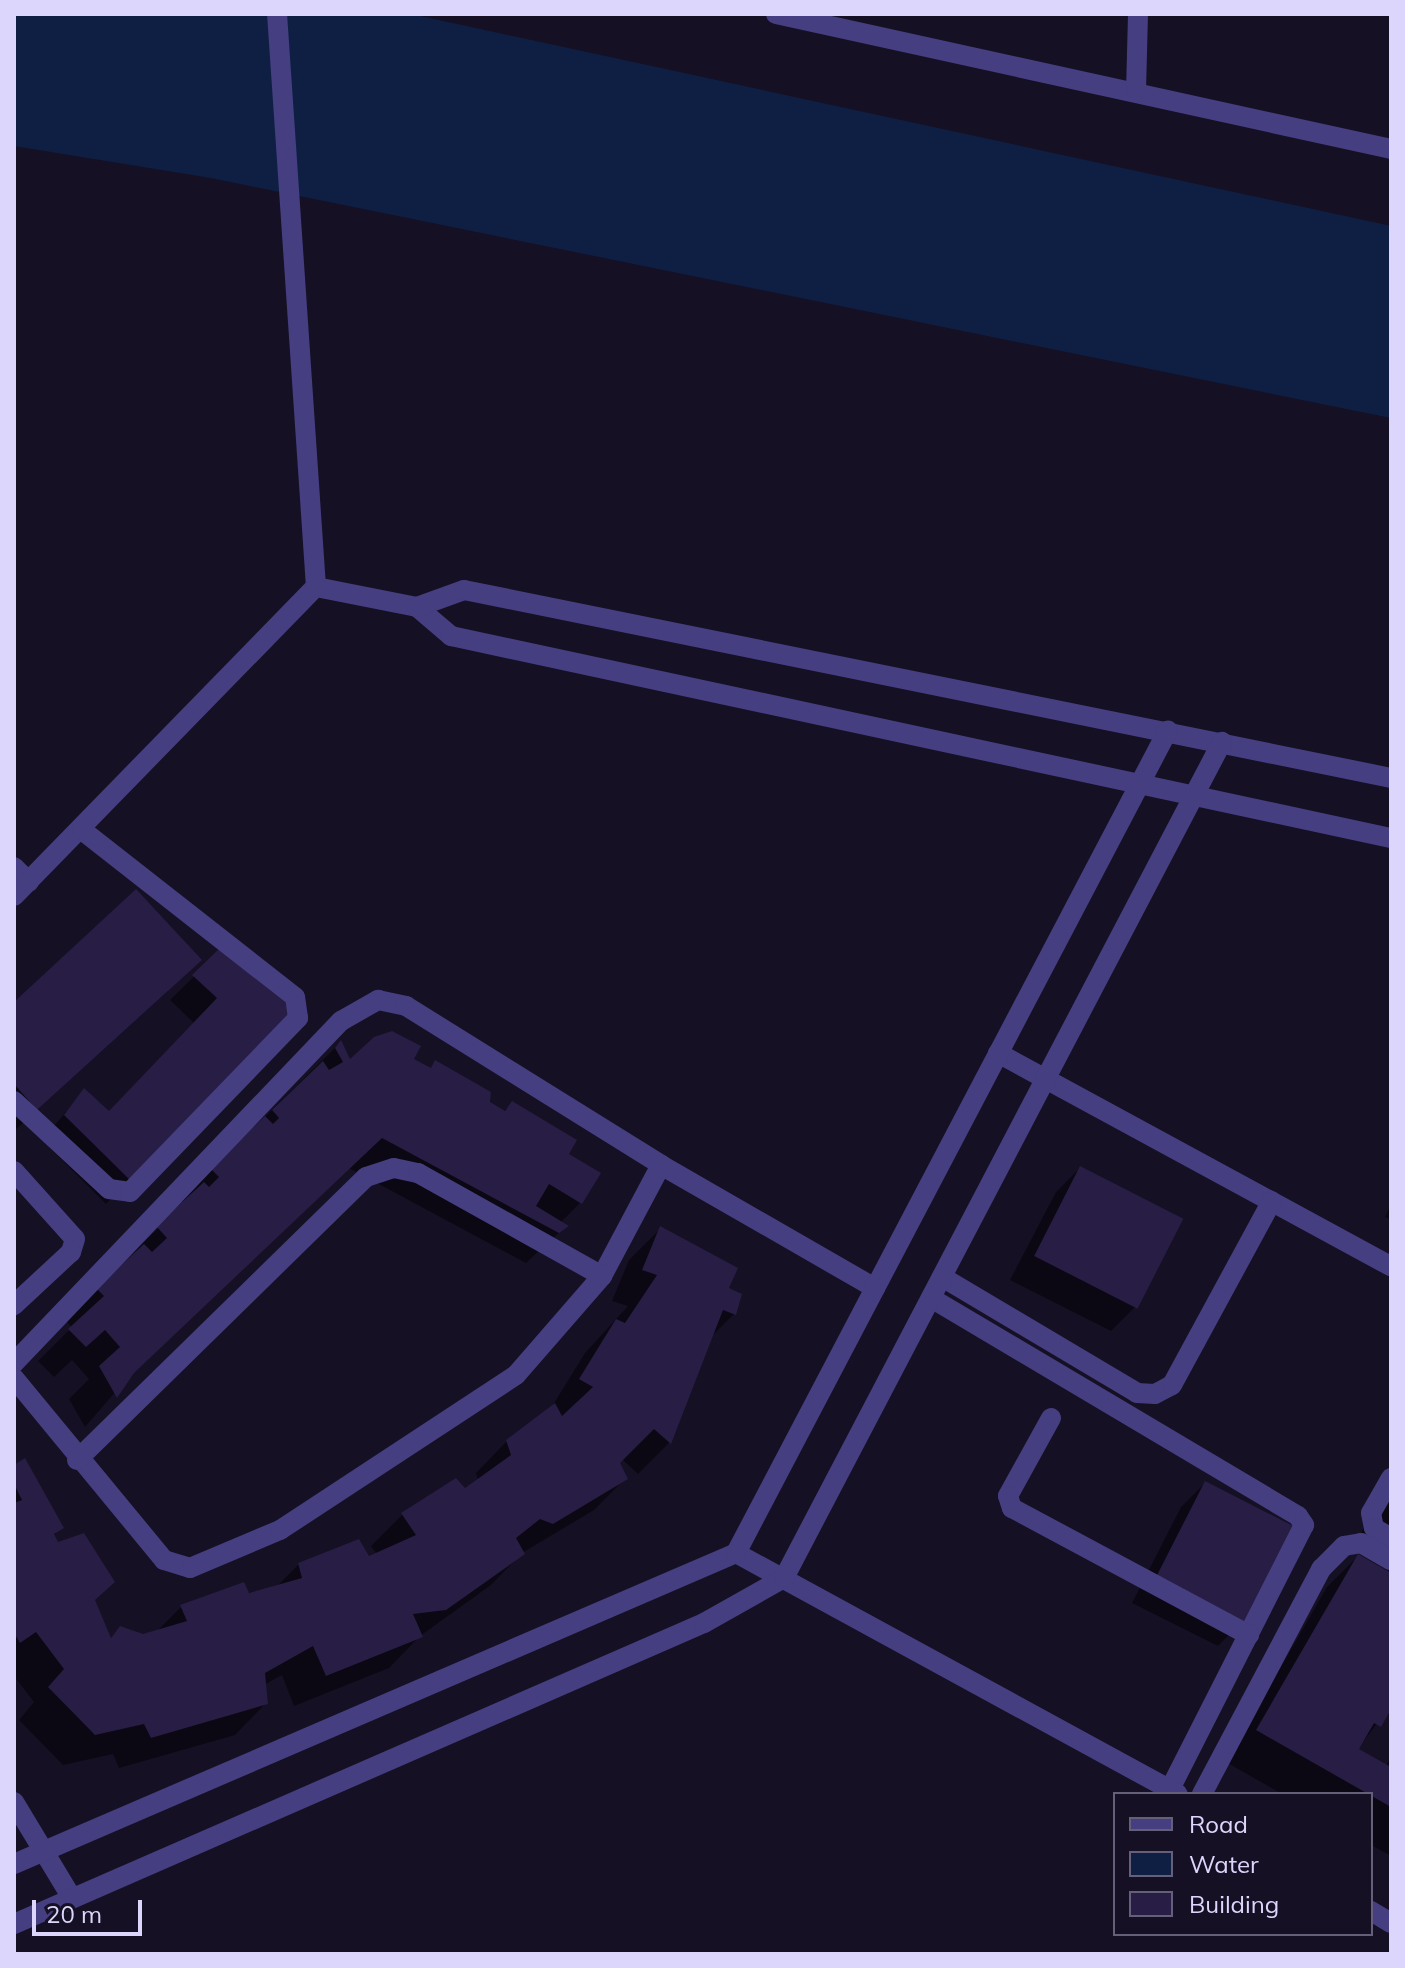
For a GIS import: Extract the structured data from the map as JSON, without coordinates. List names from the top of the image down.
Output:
{
  "legend": ["Road", "Water", "Building"],
  "scale_bar": "20 m"
}
